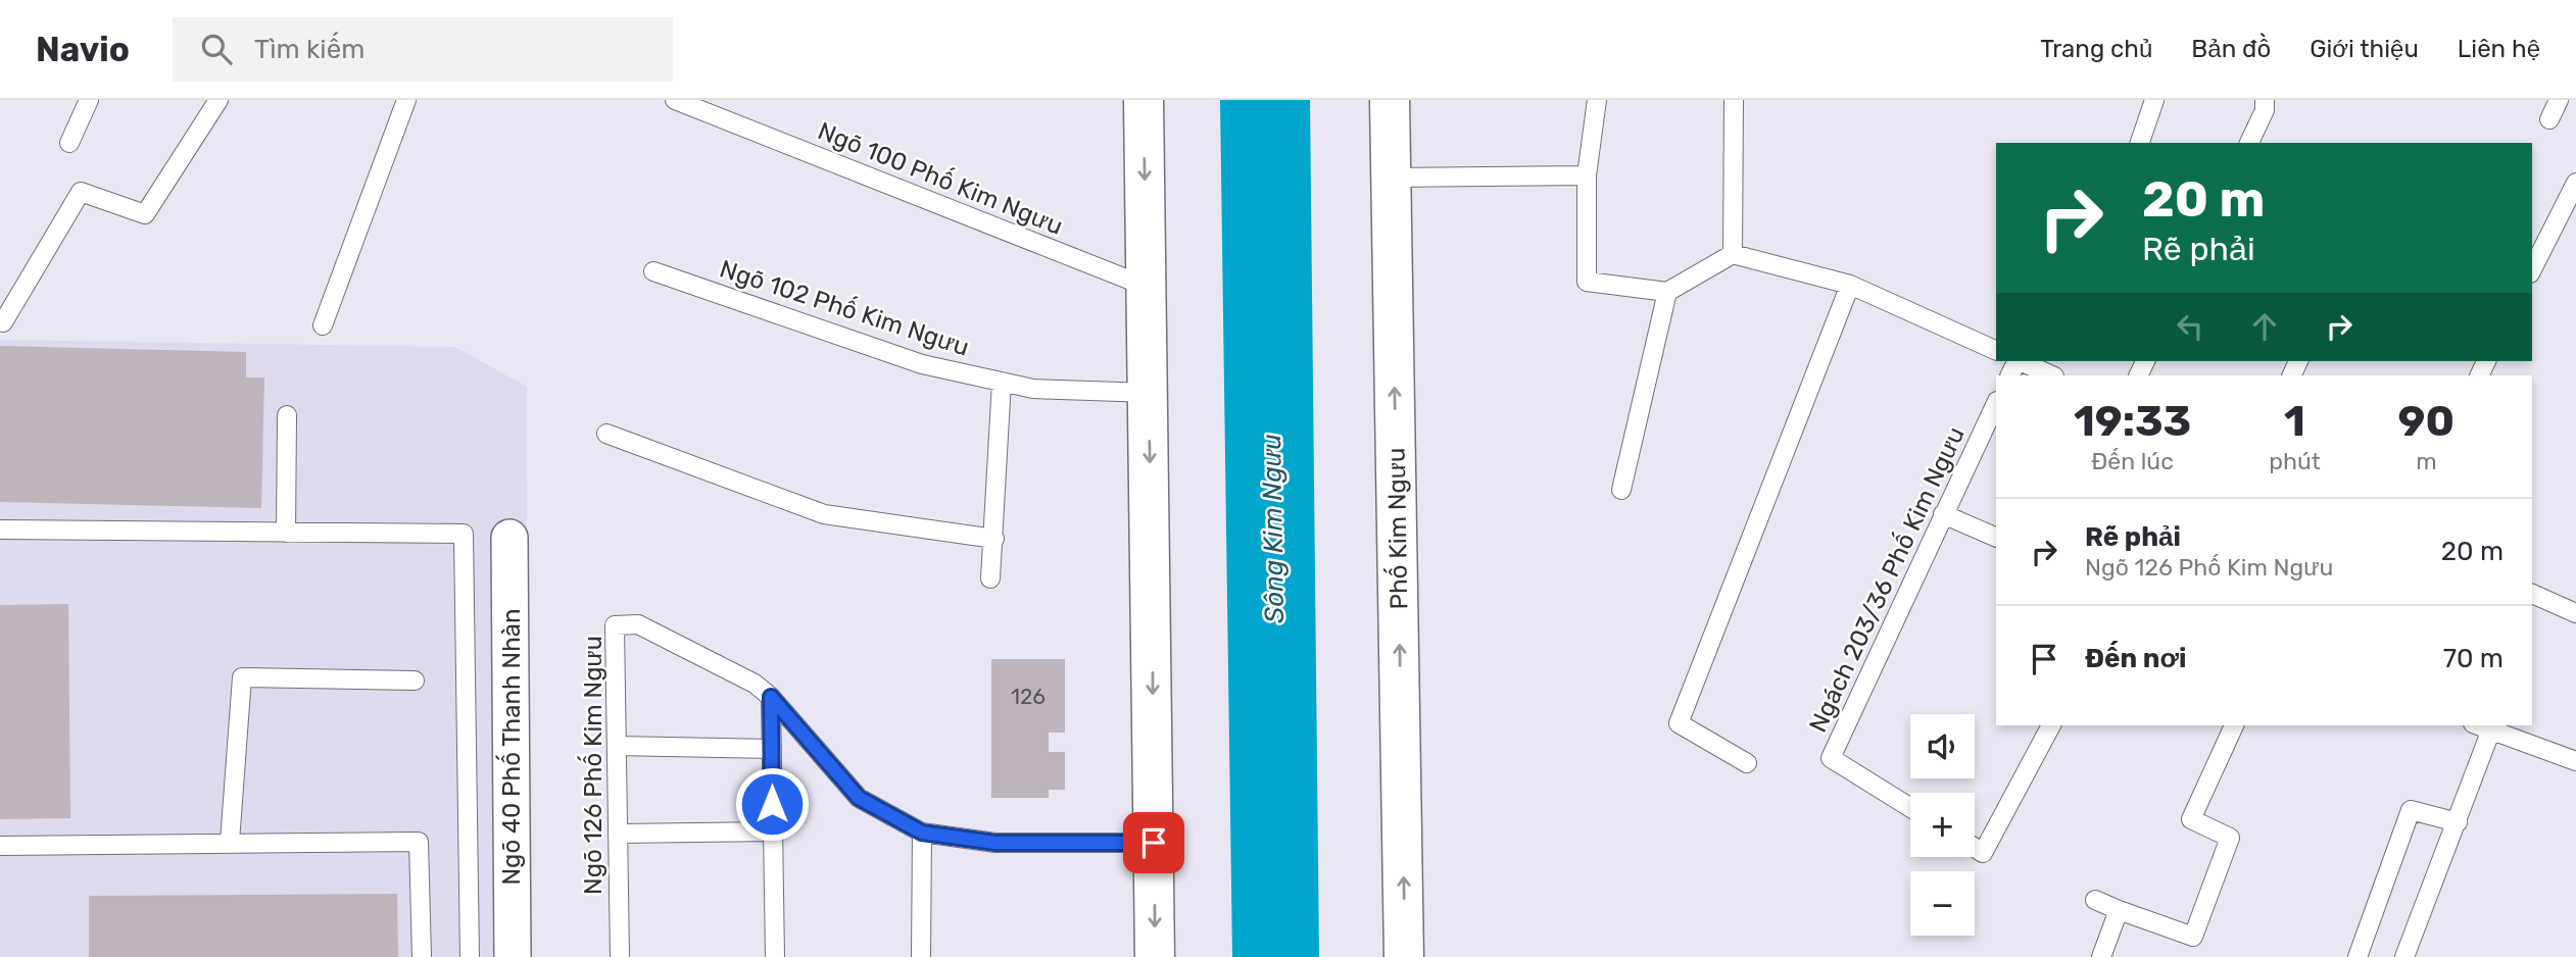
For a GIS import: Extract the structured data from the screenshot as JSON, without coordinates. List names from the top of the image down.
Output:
{
  "streets": {
    "main road": ["Phố Kim Ngưu"],
    "street": ["Ngõ 40 Phố Thanh Nhàn"],
    "lane": [
      "Ngõ 100 Phố Kim Ngưu",
      "Ngõ 102 Phố Kim Ngưu",
      "Ngách 203/36 Phố Kim Ngưu",
      "Ngõ 126 Phố Kim Ngưu"
    ]
  },
  "water": ["Sông Kim Ngưu"],
  "house_numbers": ["126"],
  "page": {
    "header": "Navio",
    "search": "Tìm kiếm",
    "nav": [
      "Trang chủ",
      "Bản đồ",
      "Giới thiệu",
      "Liên hệ"
    ],
    "turn": ["20 m", "Rẽ phải"],
    "eta": [
      "19:33",
      "Đến lúc",
      "1",
      "phút",
      "90",
      "m"
    ],
    "list": [
      {
        "name": "Rẽ phải",
        "note": "Ngõ 126 Phố Kim Ngưu",
        "value": "20 m"
      },
      {
        "name": "Đến nơi",
        "value": "70 m"
      }
    ],
    "map_buttons": ["+", "−"]
  }
}
